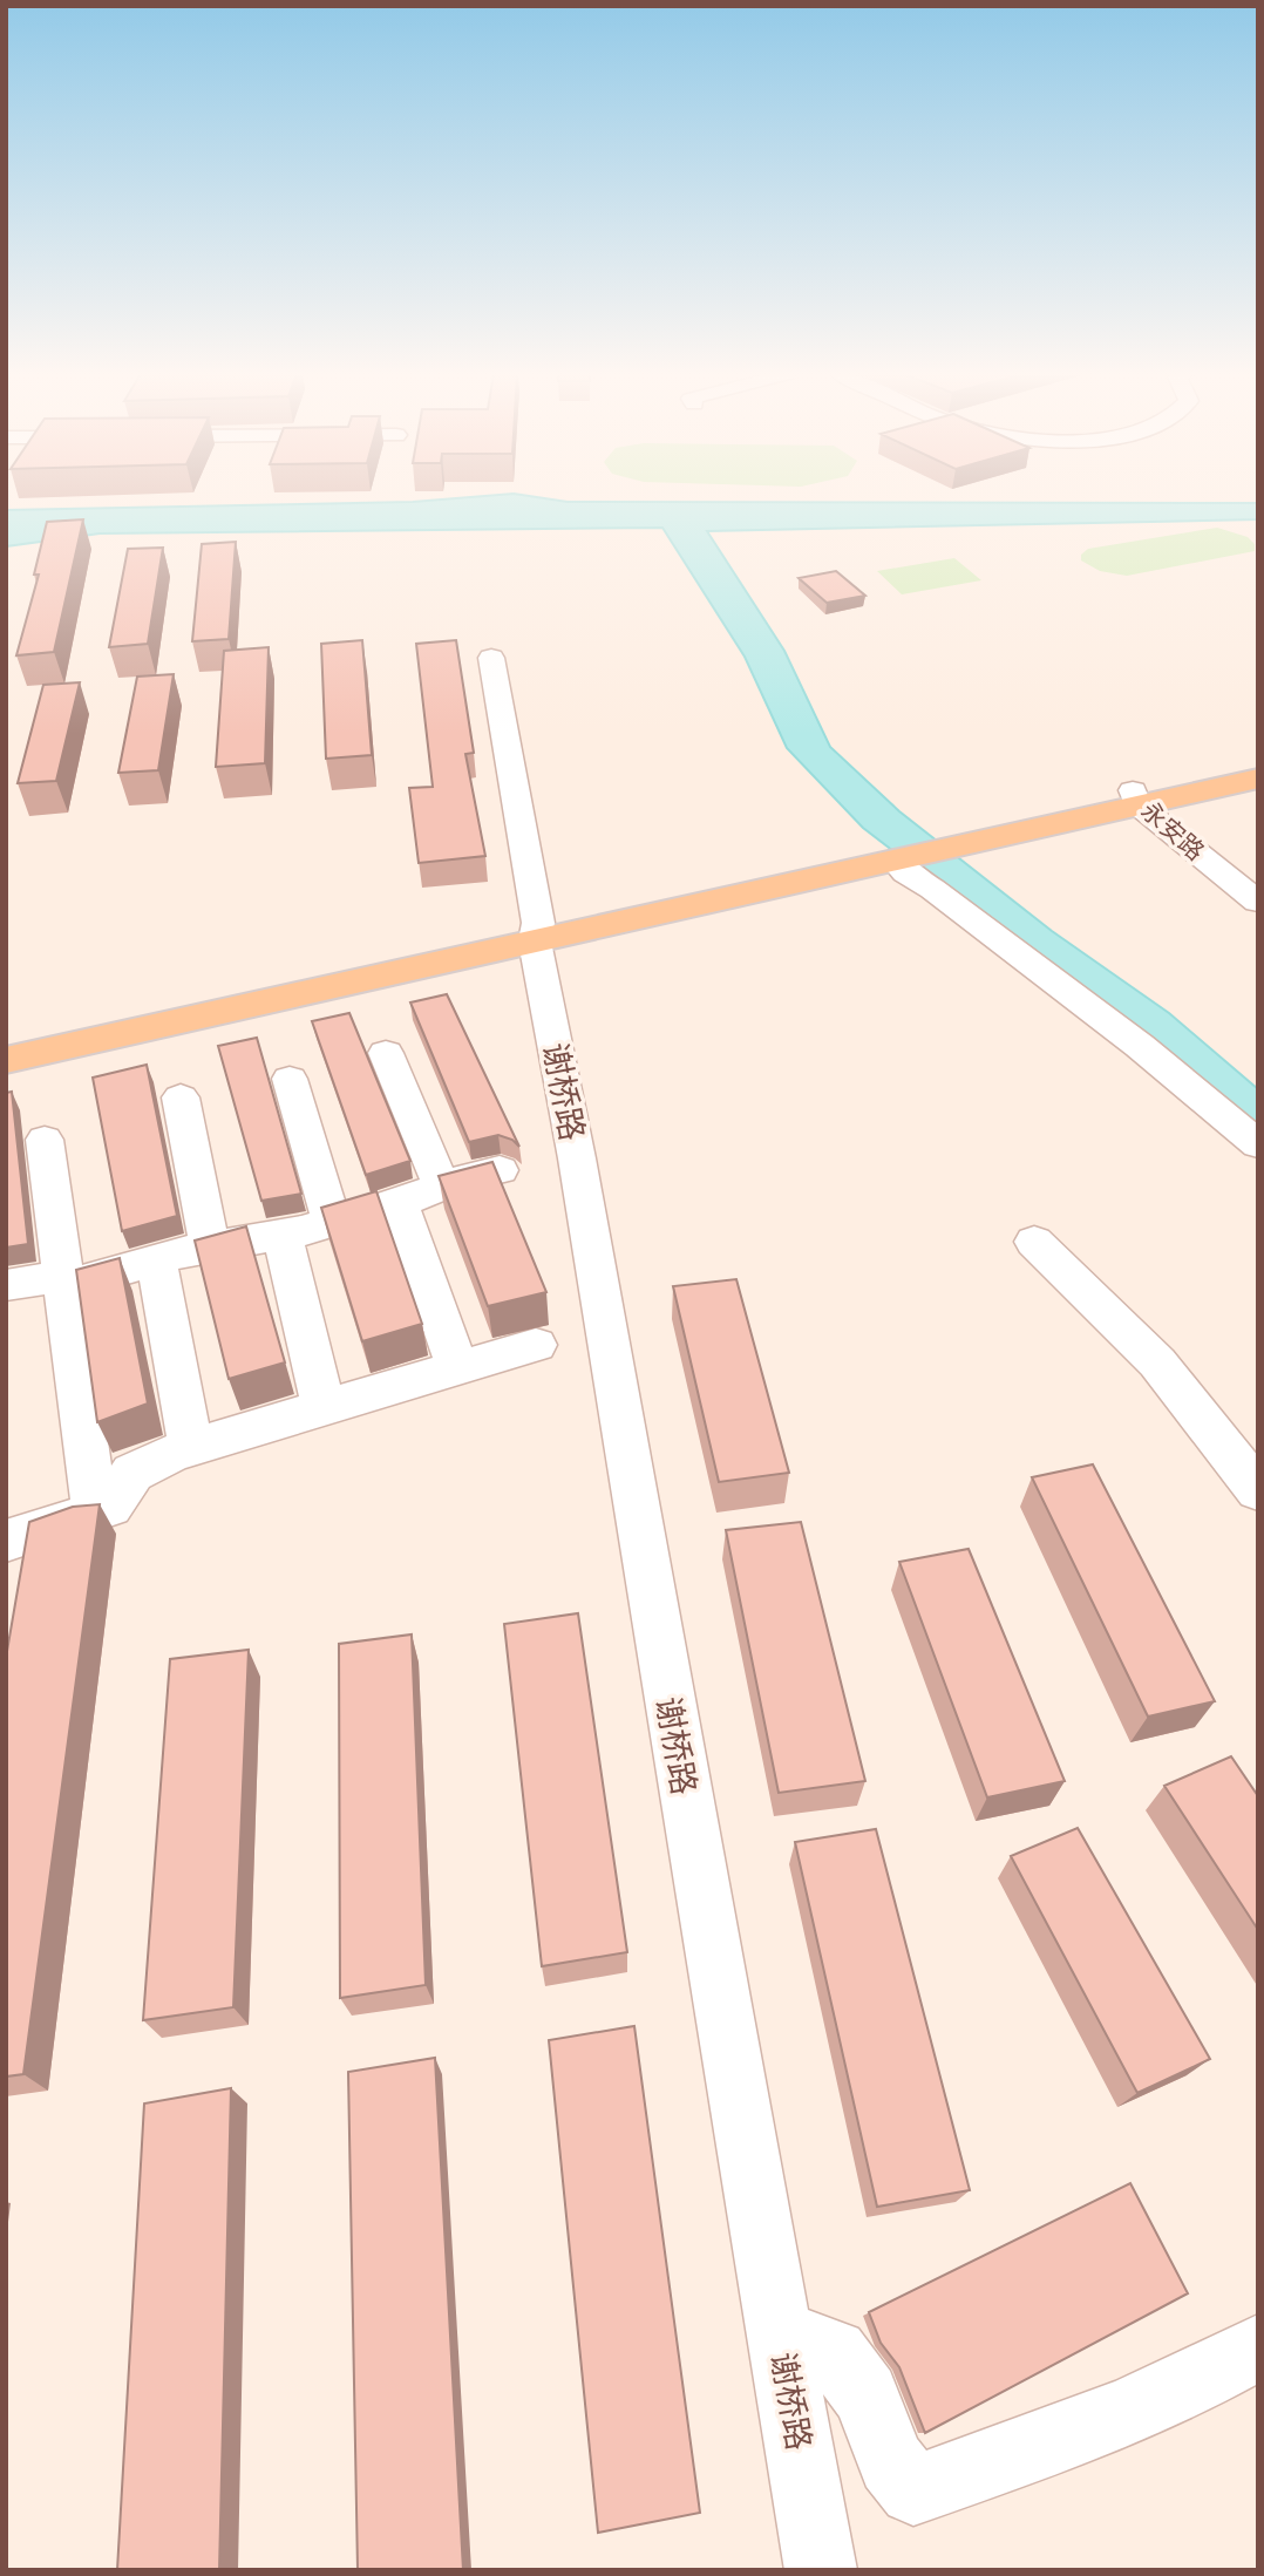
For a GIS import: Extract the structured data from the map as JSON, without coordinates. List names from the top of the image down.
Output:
{
  "streets": {
    "street": ["永安路", "谢桥路"]
  }
}
